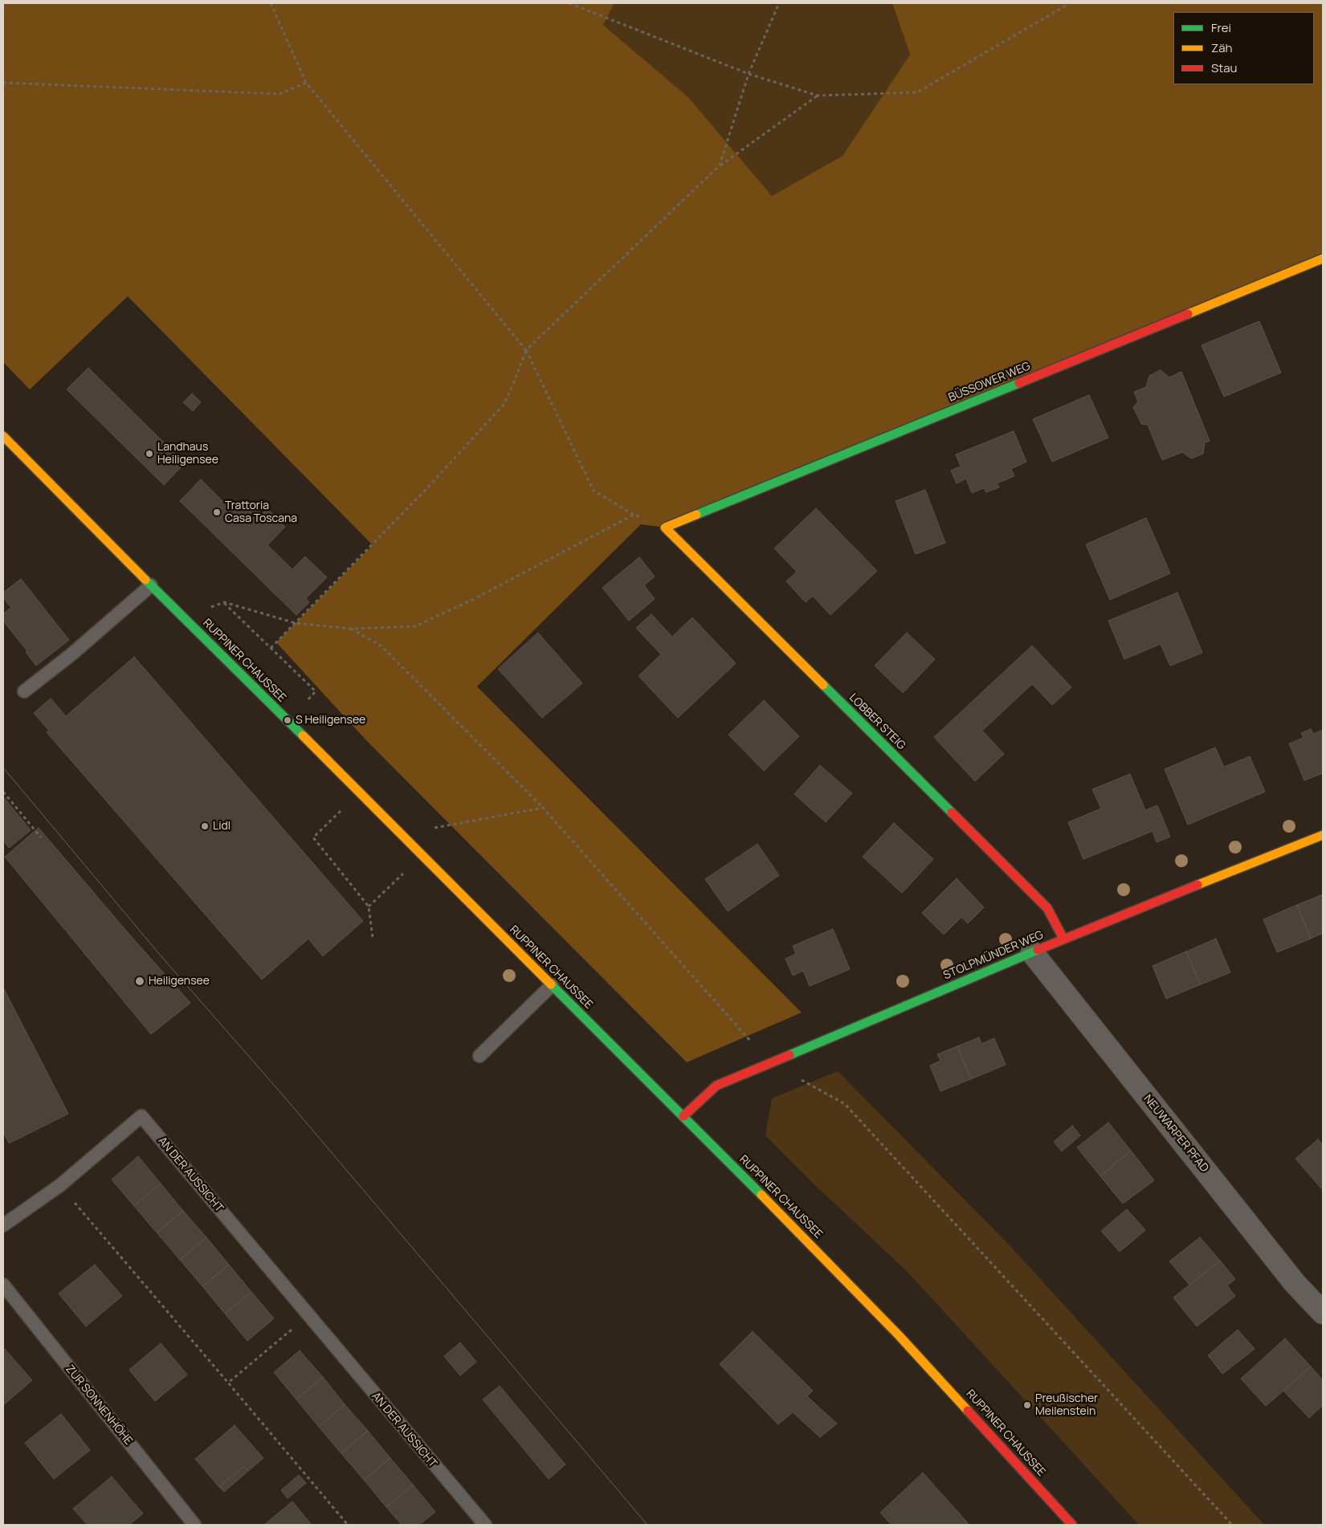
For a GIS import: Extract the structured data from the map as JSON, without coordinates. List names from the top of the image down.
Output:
{
  "streets": {
    "street": [
      "BÜSSOWER WEG",
      "RUPPINER CHAUSSEE",
      "LOBBER STEIG",
      "STOLPMÜNDER WEG",
      "NEUWARPER PFAD"
    ],
    "lane": ["AN DER AUSSICHT", "ZUR SONNENHÖHE"]
  },
  "crossings": [
    ["BÜSSOWER WEG", "LOBBER STEIG"],
    ["RUPPINER CHAUSSEE", "STOLPMÜNDER WEG"],
    ["LOBBER STEIG", "STOLPMÜNDER WEG"],
    ["STOLPMÜNDER WEG", "NEUWARPER PFAD"]
  ],
  "places": [
    "Landhaus Heiligensee",
    "Trattoria Casa Toscana",
    "S Heiligensee",
    "Lidl",
    "Heiligensee",
    "Preußischer Meilenstein"
  ],
  "legend": ["Frei", "Zäh", "Stau"]
}
